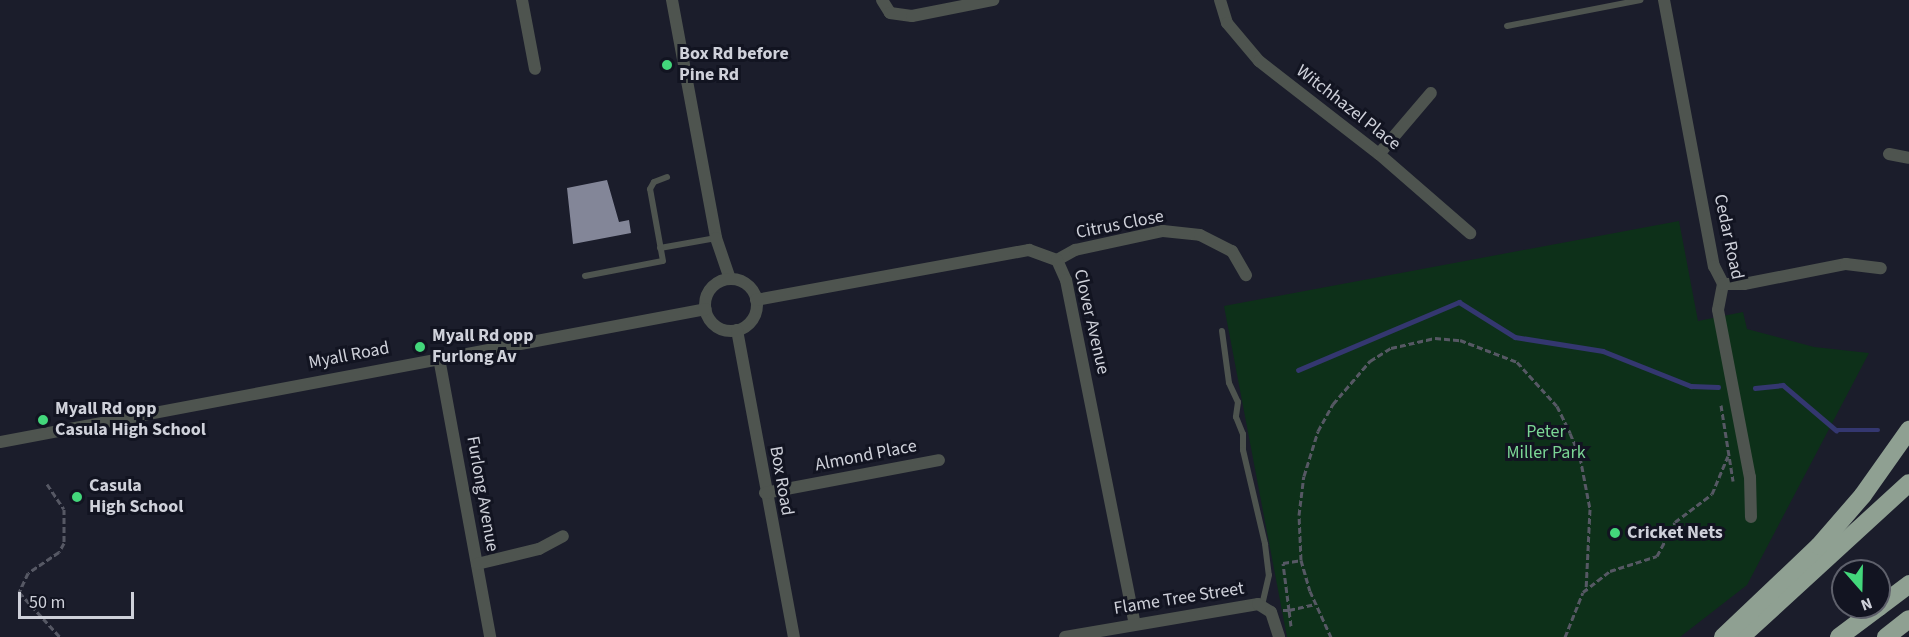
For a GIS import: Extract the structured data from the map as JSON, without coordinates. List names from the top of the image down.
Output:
{
  "streets": {
    "street": [
      "Witchhazel Place",
      "Citrus Close",
      "Cedar Road",
      "Clover Avenue",
      "Myall Road",
      "Almond Place",
      "Box Road",
      "Furlong Avenue",
      "Flame Tree Street"
    ]
  },
  "crossings": [
    ["Citrus Close", "Clover Avenue"],
    ["Clover Avenue", "Myall Road"],
    ["Clover Avenue", "Box Road"],
    ["Clover Avenue", "Flame Tree Street"],
    ["Myall Road", "Box Road"],
    ["Myall Road", "Furlong Avenue"],
    ["Almond Place", "Box Road"]
  ],
  "parks": ["Peter Miller Park"],
  "places": [
    "Box Rd before Pine Rd",
    "Myall Rd opp Furlong Av",
    "Myall Rd opp Casula High School",
    "Casula High School",
    "Cricket Nets"
  ],
  "scale_bar": "50 m",
  "north": "bottom"
}
